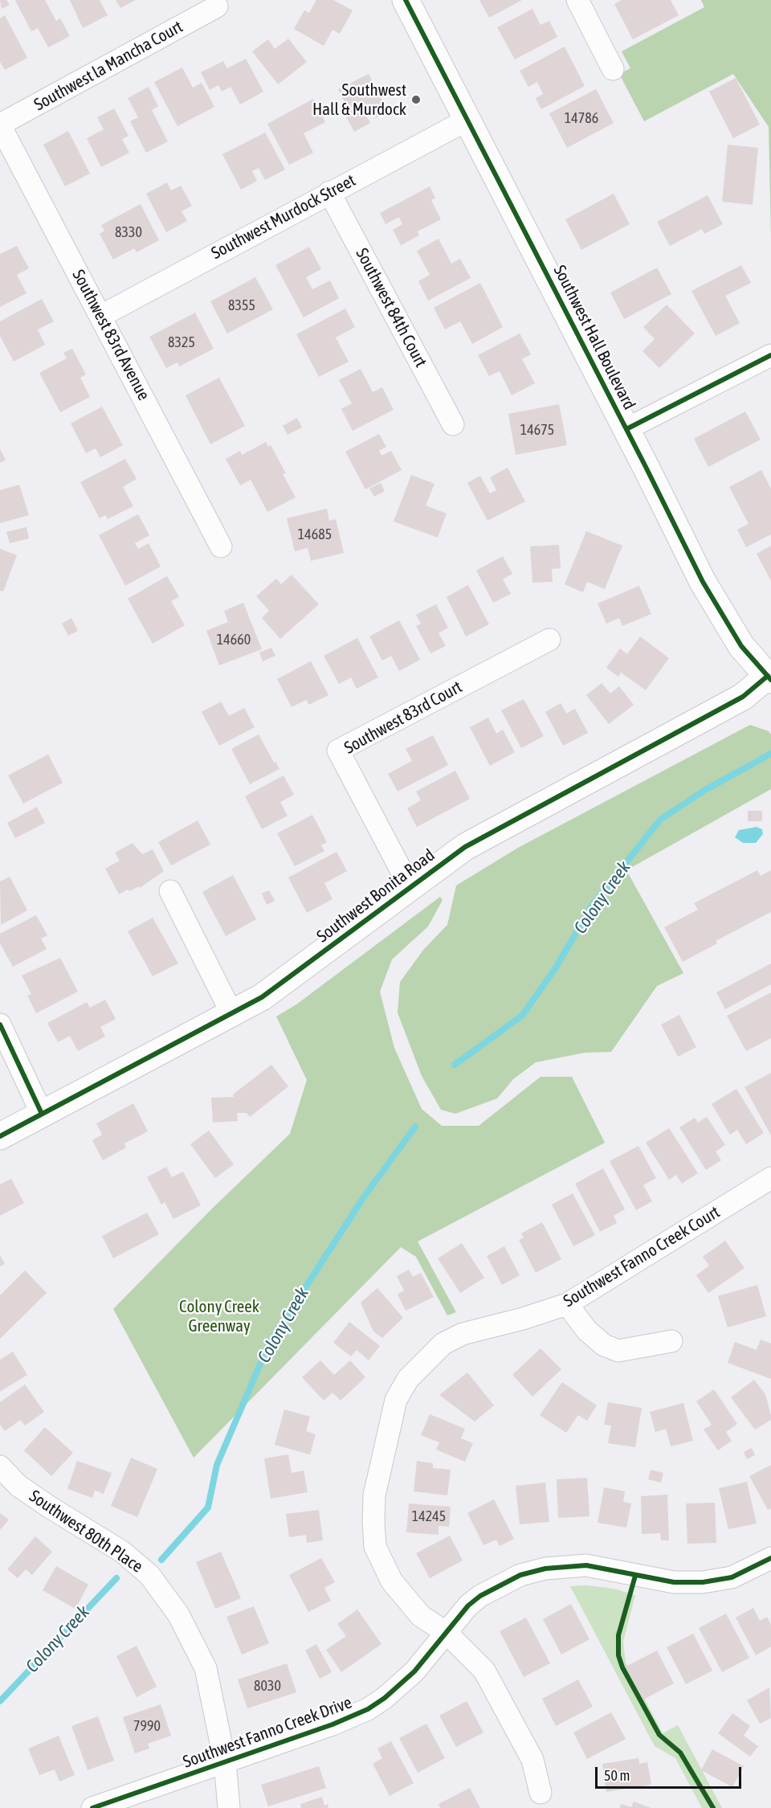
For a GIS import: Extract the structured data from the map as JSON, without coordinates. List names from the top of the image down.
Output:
{
  "streets": {
    "main road": ["Southwest Hall Boulevard", "Southwest Bonita Road"],
    "street": [
      "Southwest la Mancha Court",
      "Southwest Murdock Street",
      "Southwest 84th Court",
      "Southwest 83rd Avenue",
      "Southwest 83rd Court",
      "Southwest Fanno Creek Court",
      "Southwest 80th Place",
      "Southwest Fanno Creek Drive"
    ]
  },
  "crossings": [
    ["Southwest la Mancha Court", "Southwest 83rd Avenue"],
    ["Southwest Murdock Street", "Southwest 84th Court"],
    ["Southwest Murdock Street", "Southwest 83rd Avenue"],
    ["Southwest Murdock Street", "Southwest Hall Boulevard"],
    ["Southwest Hall Boulevard", "Southwest Bonita Road"],
    ["Southwest 83rd Court", "Southwest Bonita Road"],
    ["Southwest Fanno Creek Court", "Southwest Fanno Creek Drive"],
    ["Southwest 80th Place", "Southwest Fanno Creek Drive"]
  ],
  "water": ["Colony Creek"],
  "parks": ["Colony Creek Greenway"],
  "places": ["Southwest Hall & Murdock"],
  "house_numbers": [
    "14786",
    "8330",
    "8355",
    "8325",
    "14675",
    "14685",
    "14660",
    "14245",
    "8030",
    "7990"
  ],
  "scale_bar": "50 m"
}
